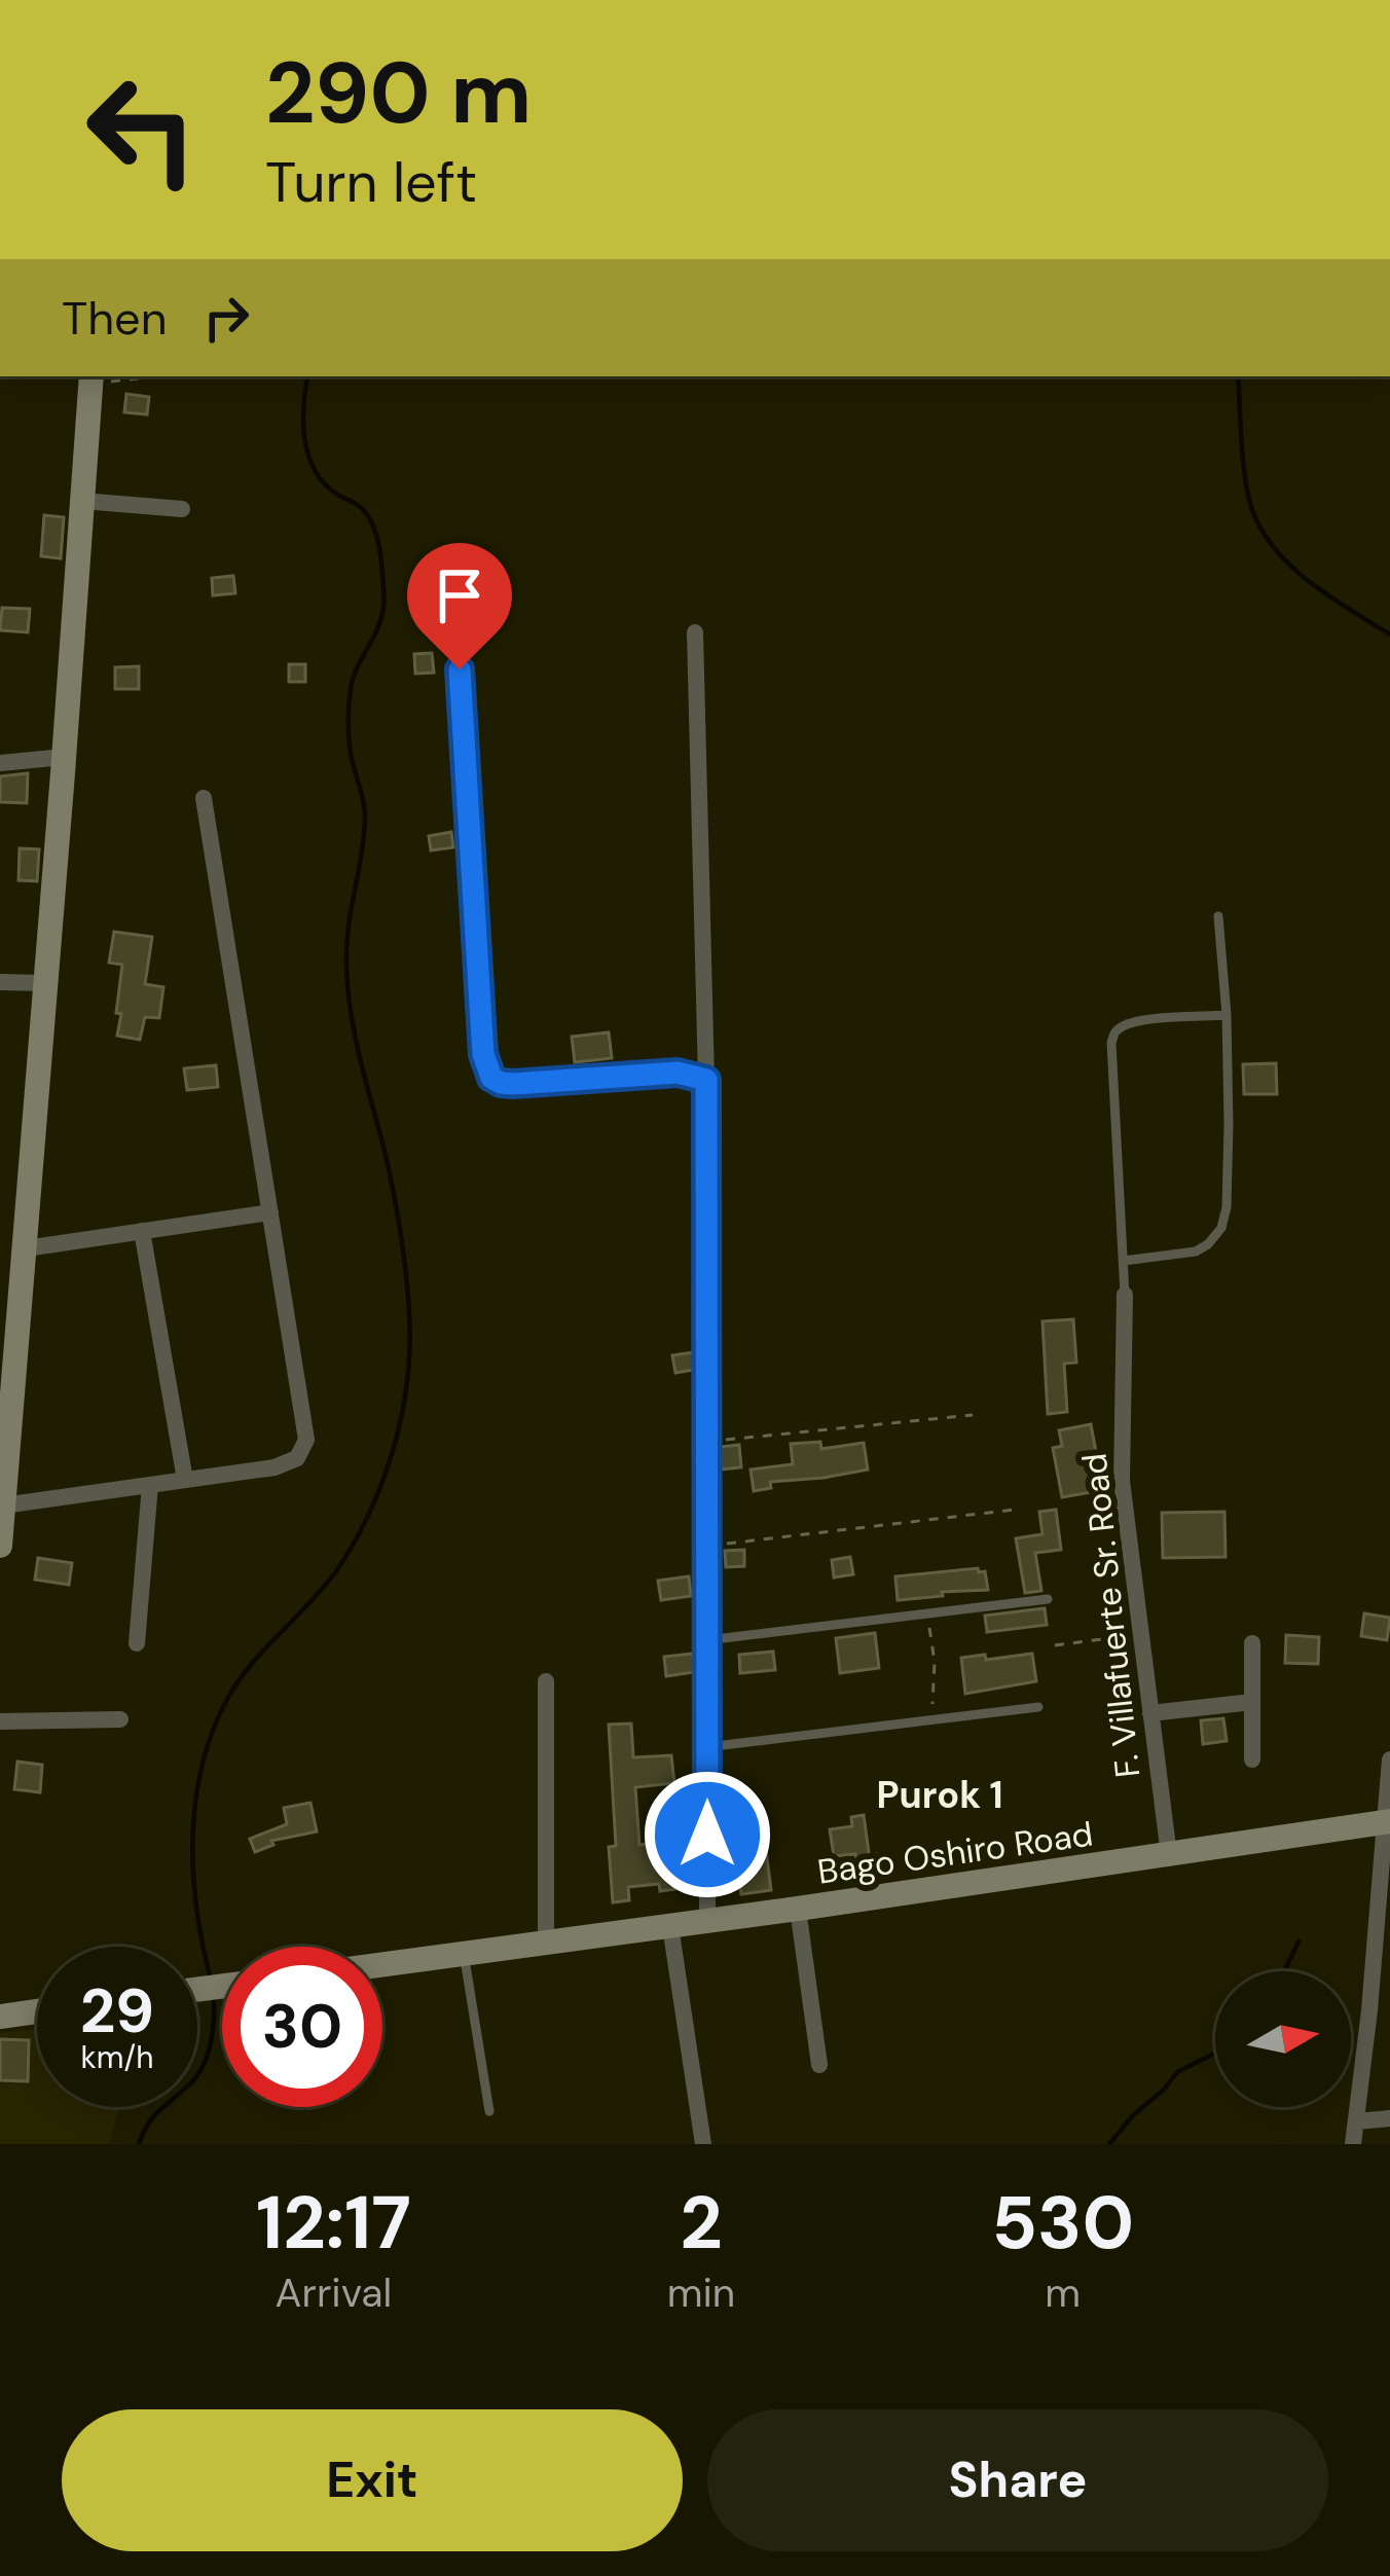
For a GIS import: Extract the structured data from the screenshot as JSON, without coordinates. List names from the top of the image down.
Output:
{
  "streets": {
    "street": ["F. Villafuerte Sr. Road", "Bago Oshiro Road"]
  },
  "crossings": [
    ["F. Villafuerte Sr. Road", "Bago Oshiro Road"]
  ],
  "districts": ["Purok 1"],
  "north": "right",
  "page": {
    "turn": ["290 m", "Turn left"],
    "then": "Then",
    "speed": "29 km/h",
    "limit": "30",
    "eta": [
      "12:17",
      "Arrival",
      "2",
      "min",
      "530",
      "m"
    ],
    "buttons": ["Exit", "Share"]
  }
}
